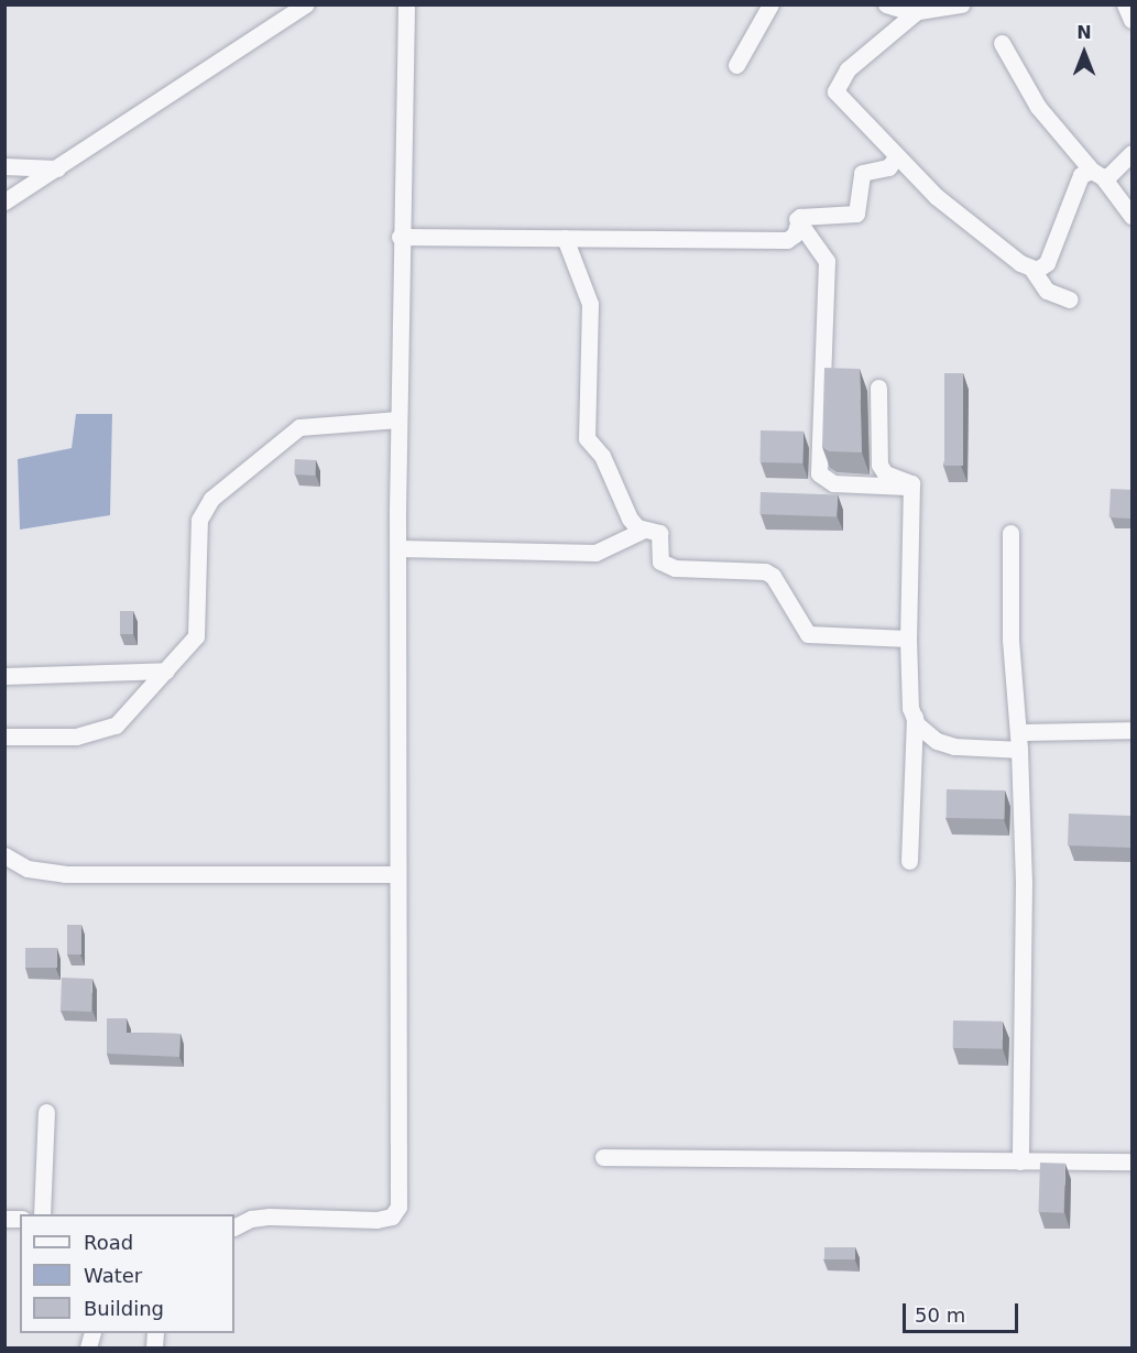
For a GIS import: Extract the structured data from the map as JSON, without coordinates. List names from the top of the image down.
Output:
{
  "legend": ["Road", "Water", "Building"],
  "scale_bar": "50 m",
  "north": "top"
}
